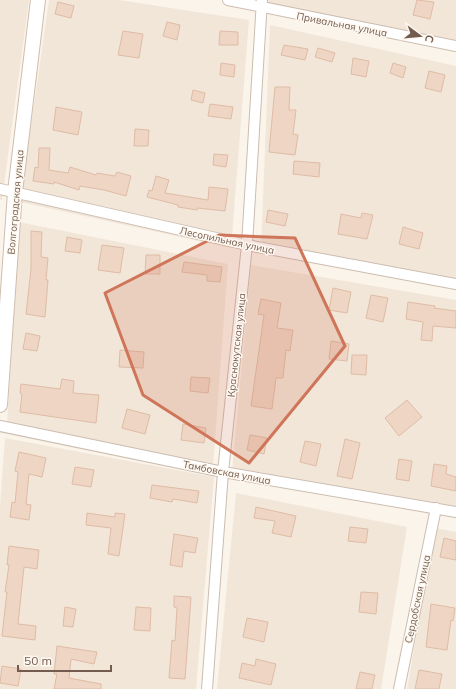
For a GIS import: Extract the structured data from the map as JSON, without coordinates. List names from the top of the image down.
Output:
{
  "streets": {
    "street": [
      "Привальная улица",
      "Волгоградская улица",
      "Лесопильная улица",
      "Краснокутская улица",
      "Тамбовская улица",
      "Сердобская улица"
    ]
  },
  "crossings": [
    ["Привальная улица", "Краснокутская улица"],
    ["Волгоградская улица", "Лесопильная улица"],
    ["Лесопильная улица", "Краснокутская улица"],
    ["Краснокутская улица", "Тамбовская улица"],
    ["Тамбовская улица", "Сердобская улица"]
  ],
  "scale_bar": "50 m",
  "north": "right"
}
